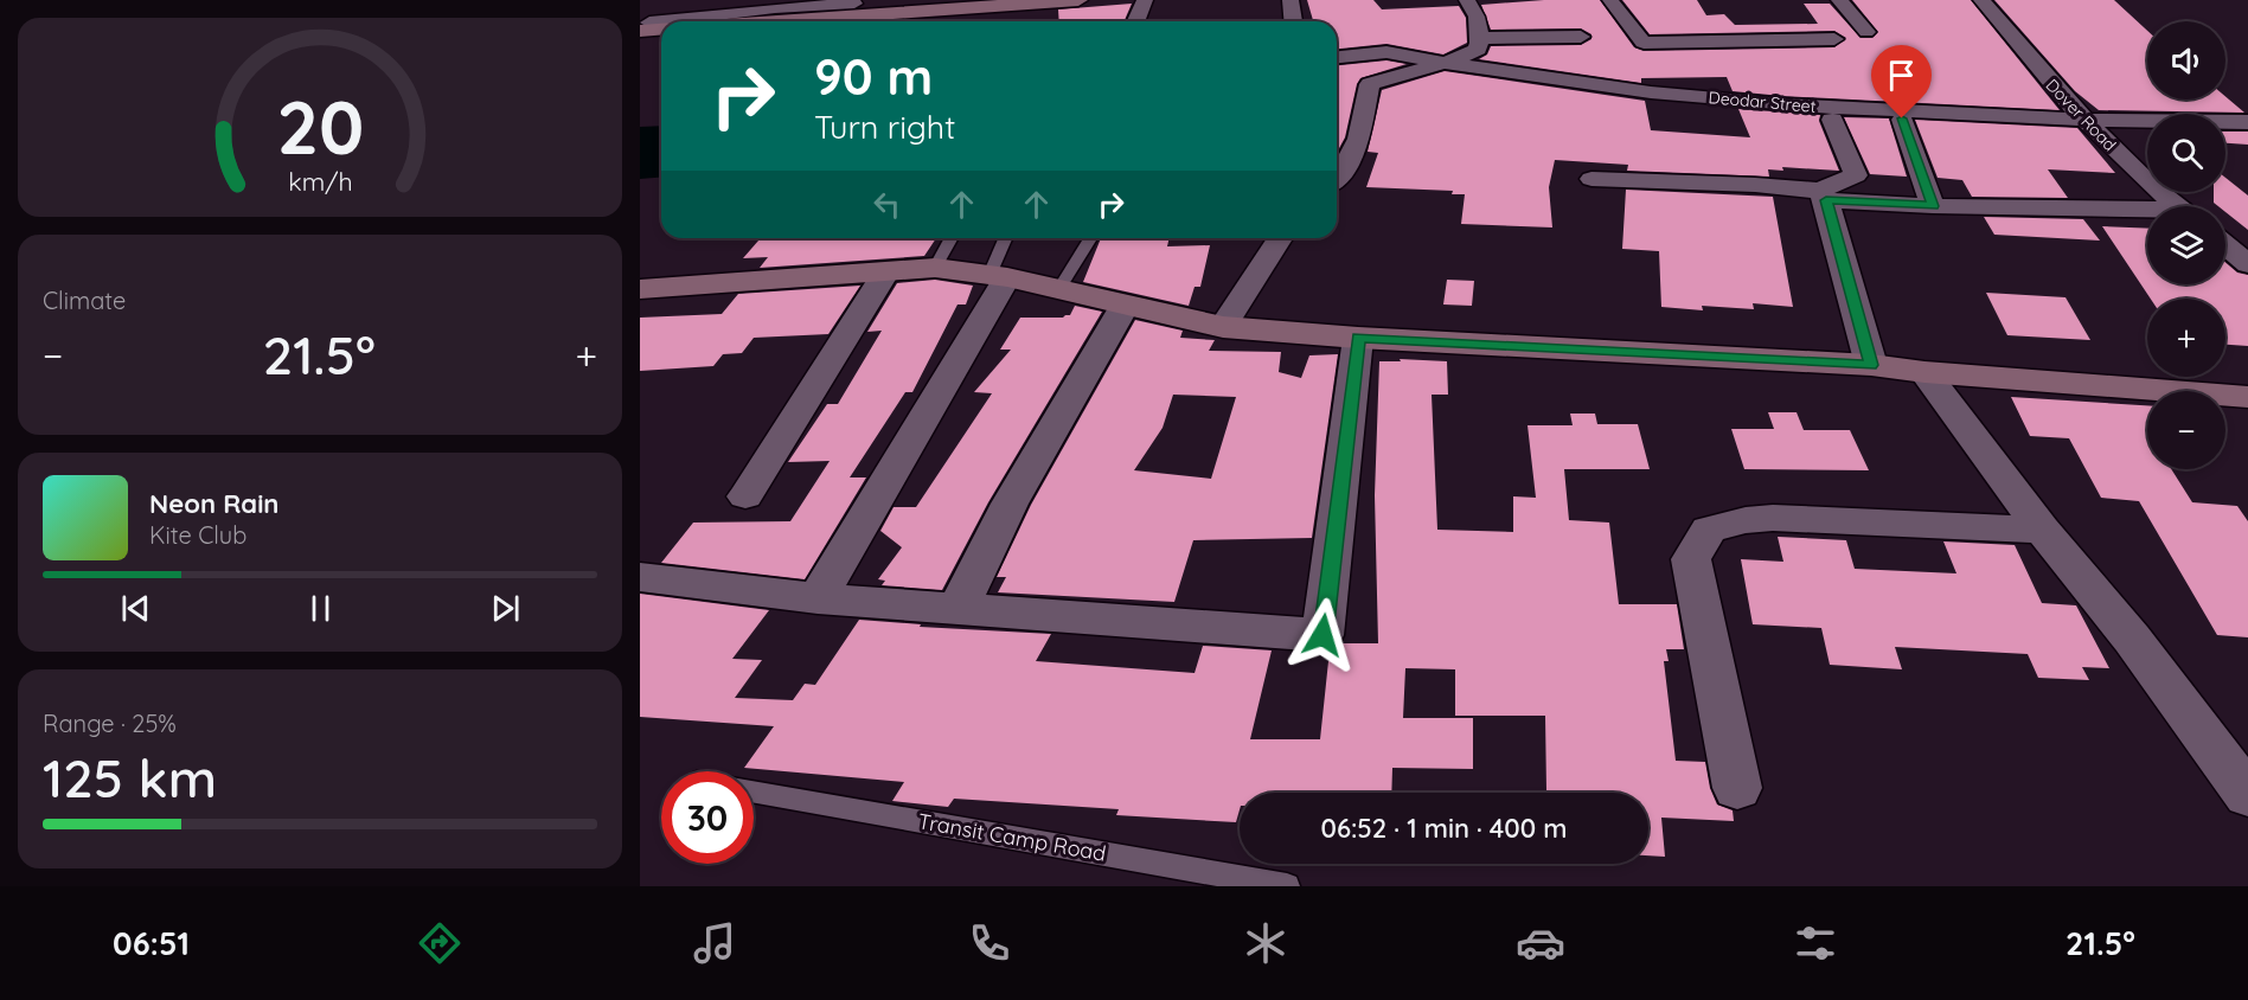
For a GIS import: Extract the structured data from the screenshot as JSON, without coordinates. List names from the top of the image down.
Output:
{
  "streets": {
    "street": ["Deodar Street", "Dover Road"],
    "lane": ["Transit Camp Road"]
  },
  "crossings": [
    ["Deodar Street", "Dover Road"]
  ],
  "page": {
    "map_buttons": ["+", "−"],
    "turn": ["90 m", "Turn right"],
    "tile": [
      "Climate",
      ["Range · 25%", "125 km"]
    ],
    "heat": ["−", "21.5°", "+"],
    "song": ["Neon Rain", "Kite Club"],
    "limit": "30",
    "trip": "06:52 · 1 min · 400 m",
    "tabs": ["06:51", "21.5°"],
    "gauge": ["20", "km/h"]
  }
}
